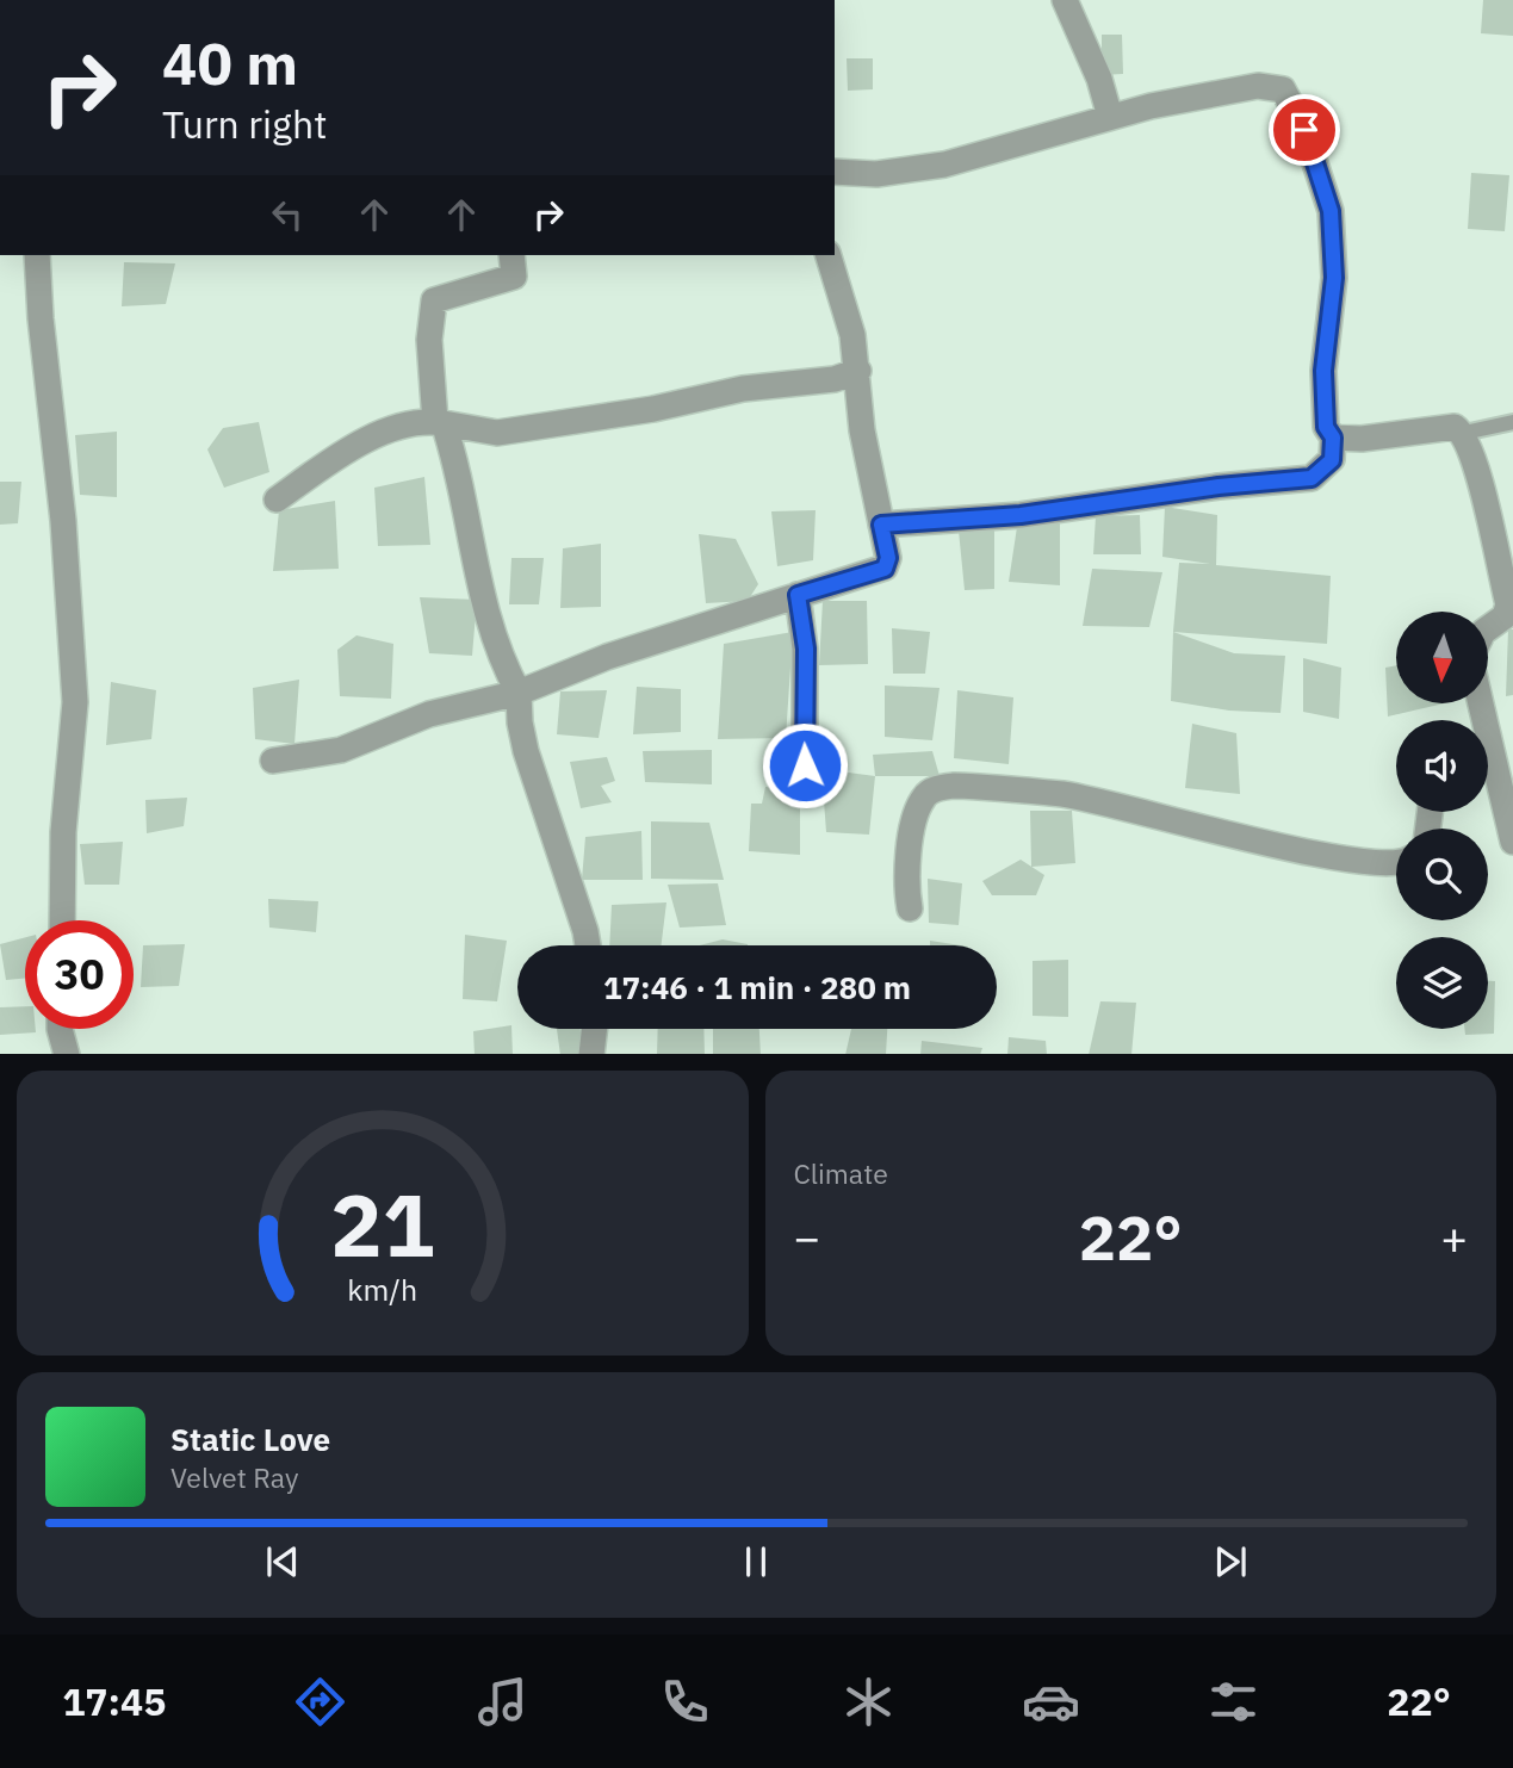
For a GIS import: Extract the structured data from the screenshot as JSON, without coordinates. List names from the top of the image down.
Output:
{
  "north": "bottom",
  "page": {
    "turn": ["40 m", "Turn right"],
    "limit": "30",
    "trip": "17:46 · 1 min · 280 m",
    "tile": "Climate",
    "heat": ["−", "22°", "+"],
    "song": ["Static Love", "Velvet Ray"],
    "tabs": ["17:45", "22°"],
    "gauge": ["21", "km/h"]
  }
}
